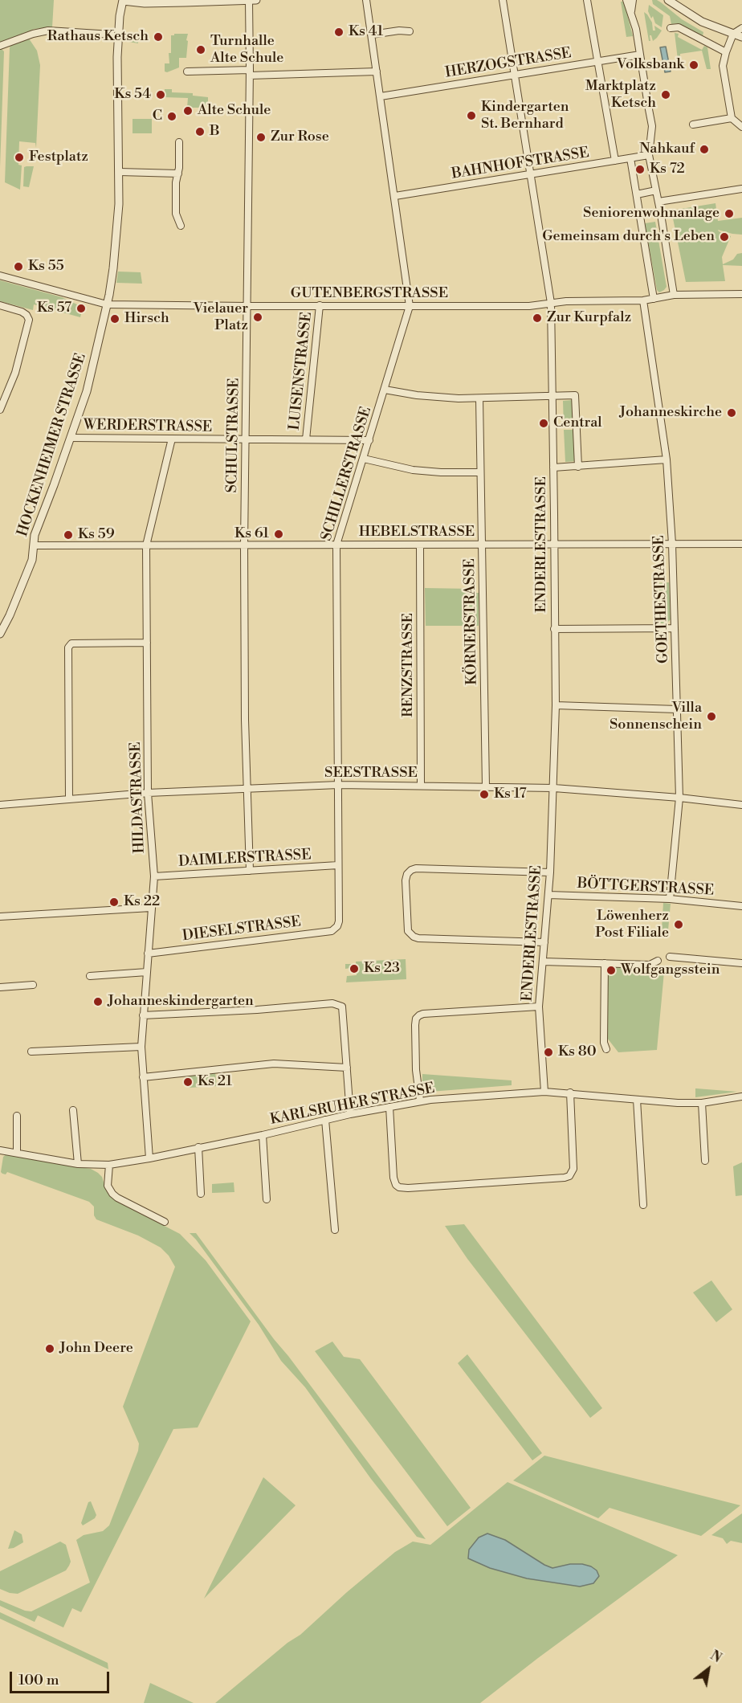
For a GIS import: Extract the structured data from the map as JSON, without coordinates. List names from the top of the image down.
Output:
{
  "streets": {
    "street": [
      "HERZOGSTRASSE",
      "BAHNHOFSTRASSE",
      "GUTENBERGSTRASSE",
      "LUISENSTRASSE",
      "WERDERSTRASSE",
      "SCHULSTRASSE",
      "HOCKENHEIMER STRASSE",
      "SCHILLERSTRASSE",
      "HEBELSTRASSE",
      "ENDERLESTRASSE",
      "GOETHESTRASSE",
      "KÖRNERSTRASSE",
      "RENZSTRASSE",
      "SEESTRASSE",
      "HILDASTRASSE",
      "DAIMLERSTRASSE",
      "BÖTTGERSTRASSE",
      "DIESELSTRASSE",
      "KARLSRUHER STRASSE"
    ]
  },
  "crossings": [
    ["HERZOGSTRASSE", "SCHILLERSTRASSE"],
    ["HERZOGSTRASSE", "ENDERLESTRASSE"],
    ["BAHNHOFSTRASSE", "SCHILLERSTRASSE"],
    ["BAHNHOFSTRASSE", "ENDERLESTRASSE"],
    ["GUTENBERGSTRASSE", "LUISENSTRASSE"],
    ["GUTENBERGSTRASSE", "SCHULSTRASSE"],
    ["GUTENBERGSTRASSE", "HOCKENHEIMER STRASSE"],
    ["GUTENBERGSTRASSE", "SCHILLERSTRASSE"],
    ["GUTENBERGSTRASSE", "ENDERLESTRASSE"],
    ["GUTENBERGSTRASSE", "GOETHESTRASSE"],
    ["LUISENSTRASSE", "WERDERSTRASSE"],
    ["WERDERSTRASSE", "SCHULSTRASSE"],
    ["WERDERSTRASSE", "HOCKENHEIMER STRASSE"],
    ["WERDERSTRASSE", "SCHILLERSTRASSE"],
    ["WERDERSTRASSE", "HILDASTRASSE"],
    ["SCHULSTRASSE", "HEBELSTRASSE"],
    ["SCHULSTRASSE", "SEESTRASSE"],
    ["SCHULSTRASSE", "DAIMLERSTRASSE"],
    ["HOCKENHEIMER STRASSE", "HEBELSTRASSE"],
    ["SCHILLERSTRASSE", "HEBELSTRASSE"],
    ["SCHILLERSTRASSE", "SEESTRASSE"],
    ["SCHILLERSTRASSE", "DAIMLERSTRASSE"],
    ["SCHILLERSTRASSE", "DIESELSTRASSE"],
    ["HEBELSTRASSE", "ENDERLESTRASSE"],
    ["HEBELSTRASSE", "GOETHESTRASSE"],
    ["HEBELSTRASSE", "KÖRNERSTRASSE"],
    ["HEBELSTRASSE", "RENZSTRASSE"],
    ["HEBELSTRASSE", "HILDASTRASSE"],
    ["ENDERLESTRASSE", "SEESTRASSE"],
    ["ENDERLESTRASSE", "BÖTTGERSTRASSE"],
    ["ENDERLESTRASSE", "KARLSRUHER STRASSE"],
    ["GOETHESTRASSE", "SEESTRASSE"],
    ["GOETHESTRASSE", "BÖTTGERSTRASSE"],
    ["KÖRNERSTRASSE", "SEESTRASSE"],
    ["RENZSTRASSE", "SEESTRASSE"],
    ["SEESTRASSE", "HILDASTRASSE"],
    ["HILDASTRASSE", "DAIMLERSTRASSE"],
    ["HILDASTRASSE", "DIESELSTRASSE"],
    ["HILDASTRASSE", "KARLSRUHER STRASSE"]
  ],
  "places": [
    "Ks 41",
    "Rathaus Ketsch",
    "Turnhalle Alte Schule",
    "Volksbank",
    "Ks 54",
    "Marktplatz Ketsch",
    "Alte Schule",
    "Kindergarten St. Bernhard",
    "C",
    "B",
    "Zur Rose",
    "Nahkauf",
    "Festplatz",
    "Ks 72",
    "Seniorenwohnanlage",
    "Gemeinsam durch's Leben",
    "Ks 55",
    "Ks 57",
    "Vielauer Platz",
    "Zur Kurpfalz",
    "Hirsch",
    "Johanneskirche",
    "Central",
    "Ks 61",
    "Ks 59",
    "Villa Sonnenschein",
    "Ks 17",
    "Ks 22",
    "Löwenherz Post Filiale",
    "Ks 23",
    "Wolfgangsstein",
    "Johanneskindergarten",
    "Ks 80",
    "Ks 21",
    "John Deere"
  ],
  "scale_bar": "100 m",
  "north": "top right"
}
